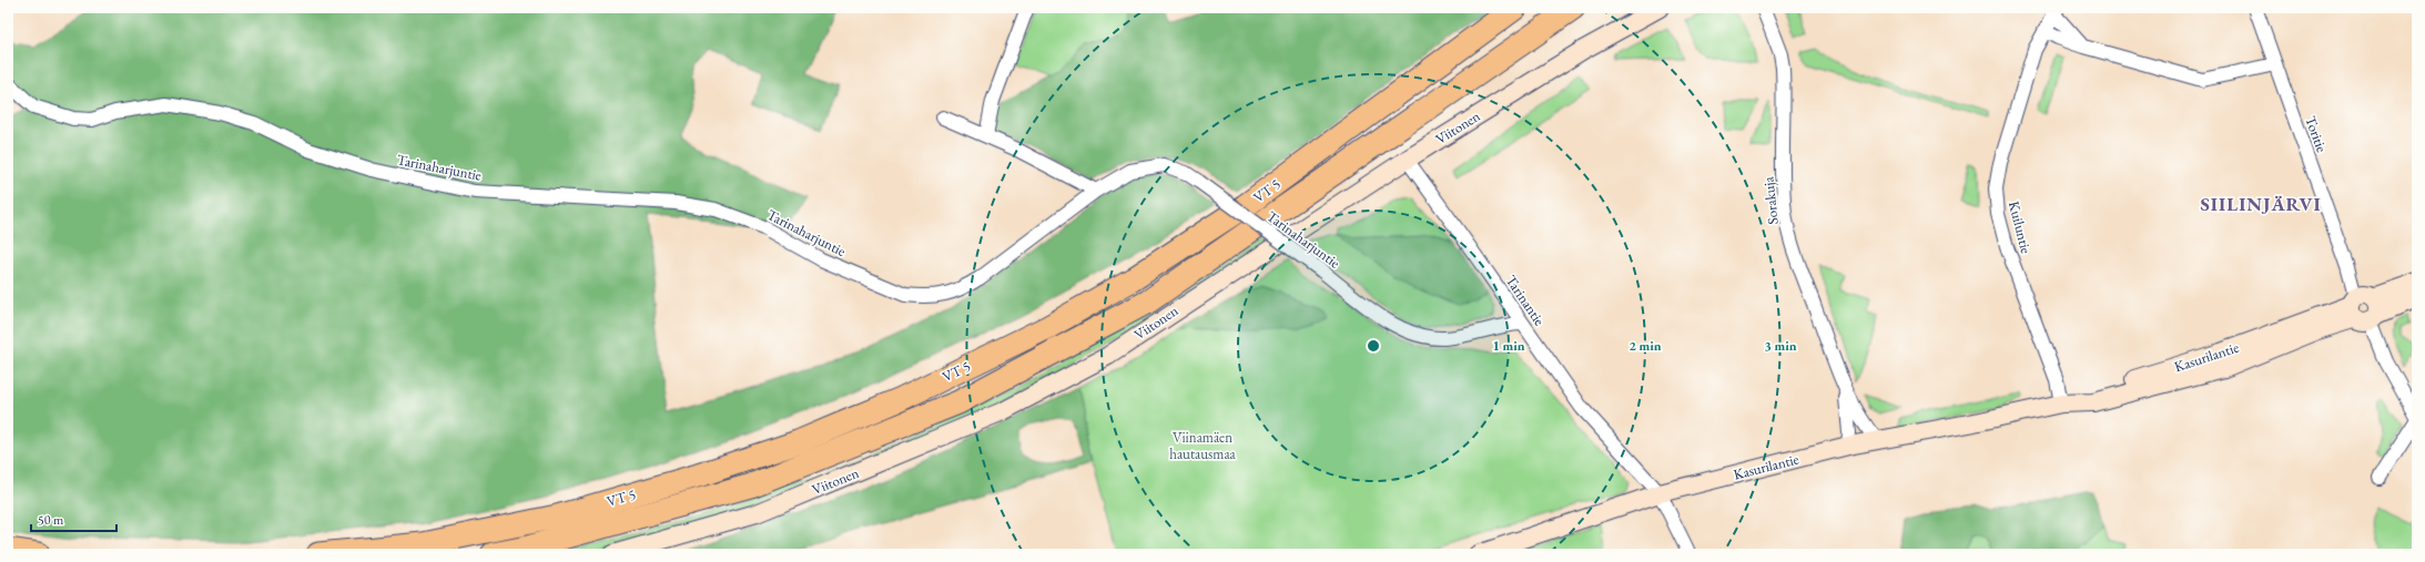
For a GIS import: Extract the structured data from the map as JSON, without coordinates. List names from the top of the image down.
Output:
{
  "streets": {
    "highway": ["VT 5"],
    "main road": ["Viitonen", "Kasurilantie"],
    "street": [
      "Toritie",
      "Tarinaharjuntie",
      "Sorakuja",
      "Kuiluntie",
      "Tarinantie"
    ]
  },
  "crossings": [
    ["Viitonen", "Tarinantie"],
    ["Toritie", "Kasurilantie"],
    ["Tarinaharjuntie", "Tarinantie"],
    ["Sorakuja", "Kasurilantie"],
    ["Kuiluntie", "Kasurilantie"],
    ["Tarinantie", "Kasurilantie"]
  ],
  "districts": ["SIILINJÄRVI"],
  "parks": ["Viinamäen hautausmaa"],
  "scale_bar": "50 m",
  "rings": ["1 min", "2 min", "3 min"]
}
